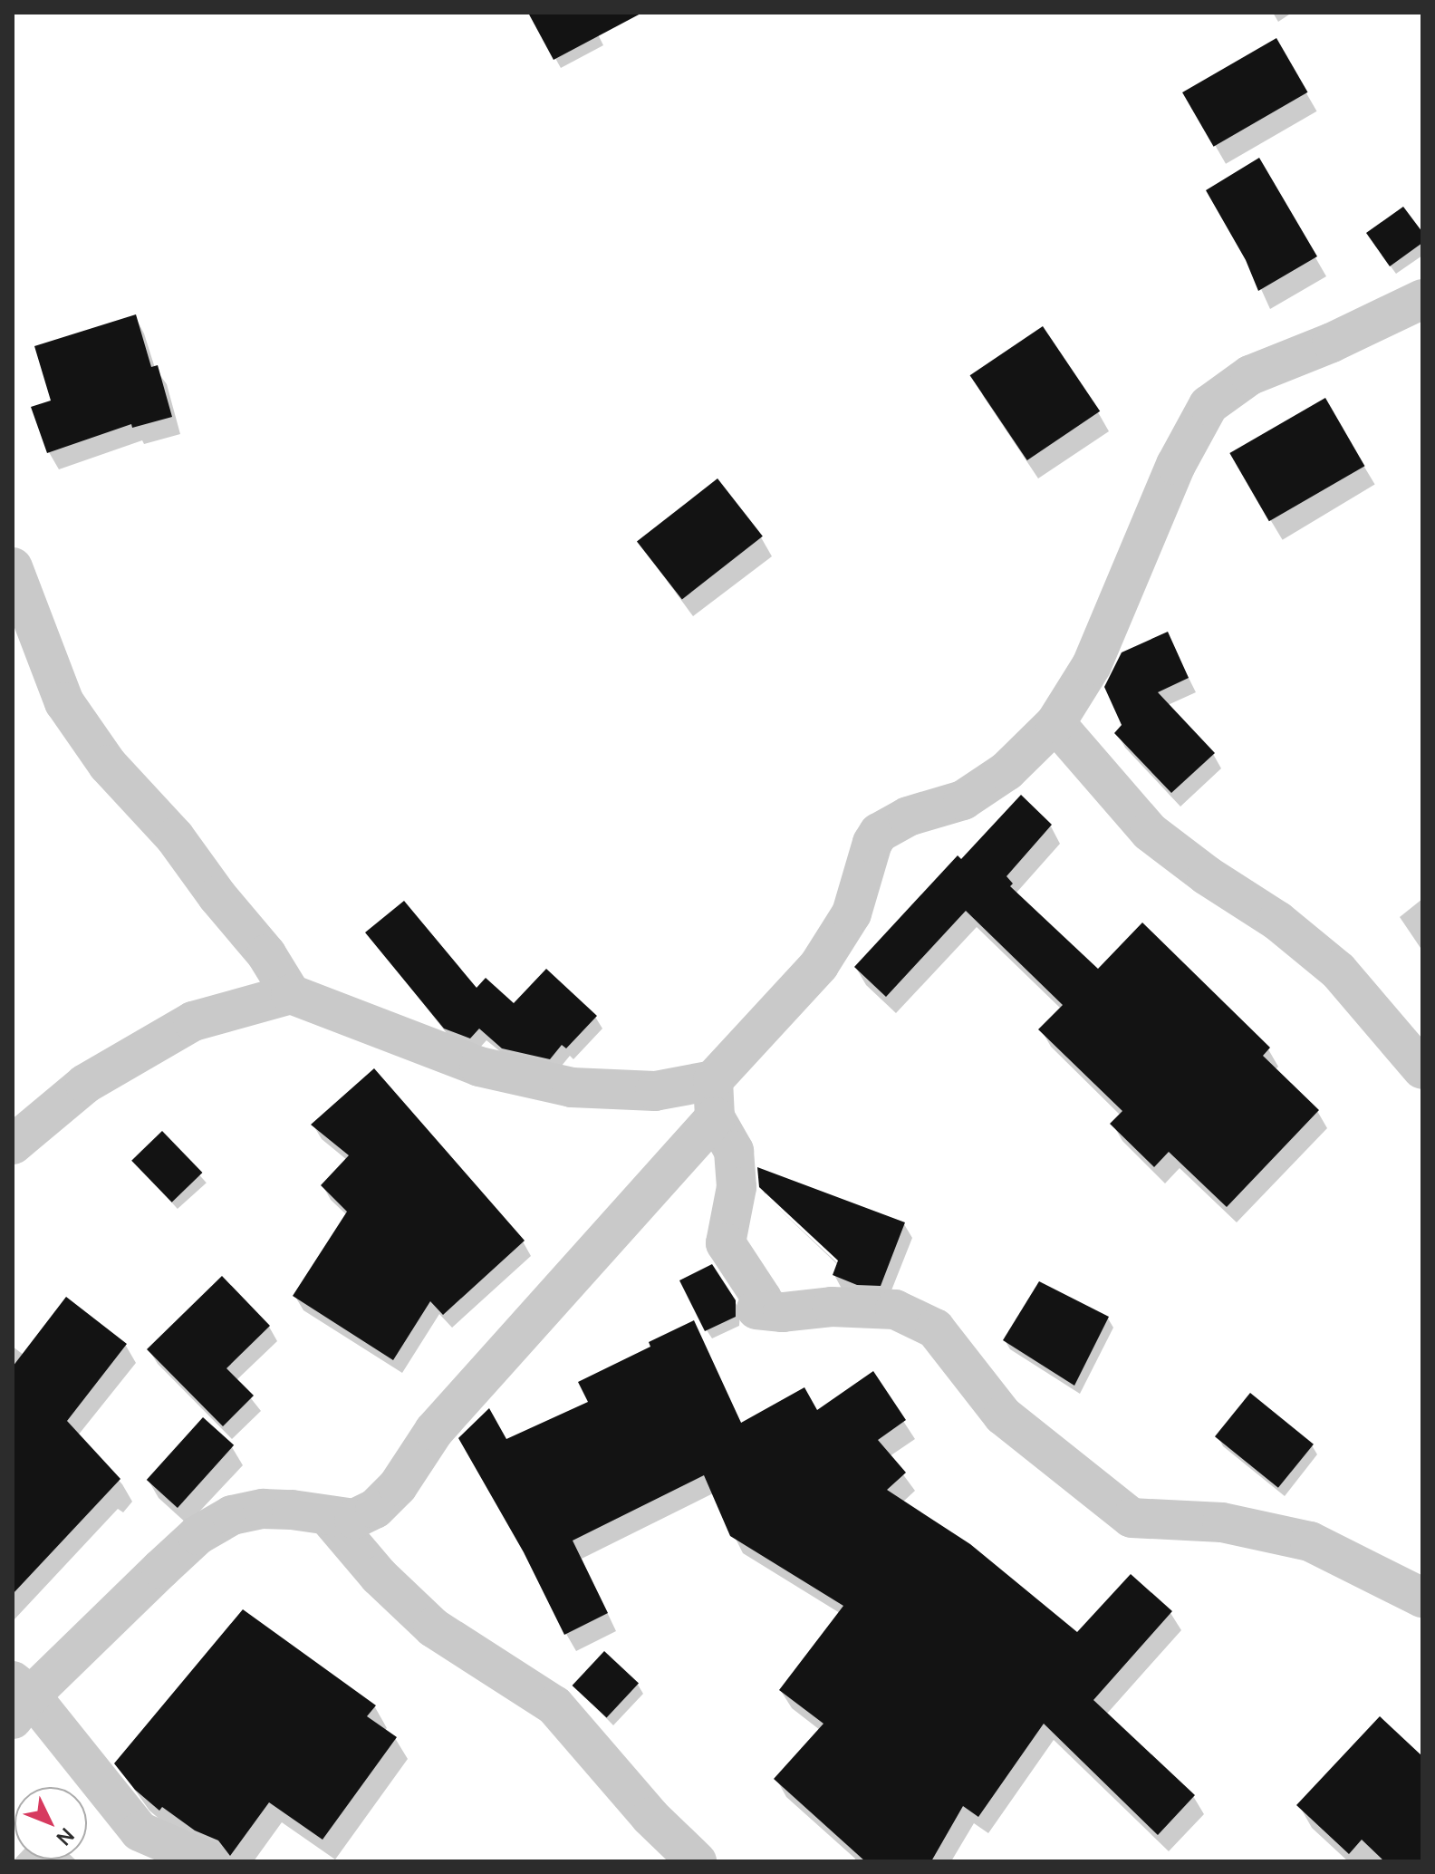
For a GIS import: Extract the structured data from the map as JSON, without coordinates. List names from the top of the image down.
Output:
{
  "north": "bottom right"
}
